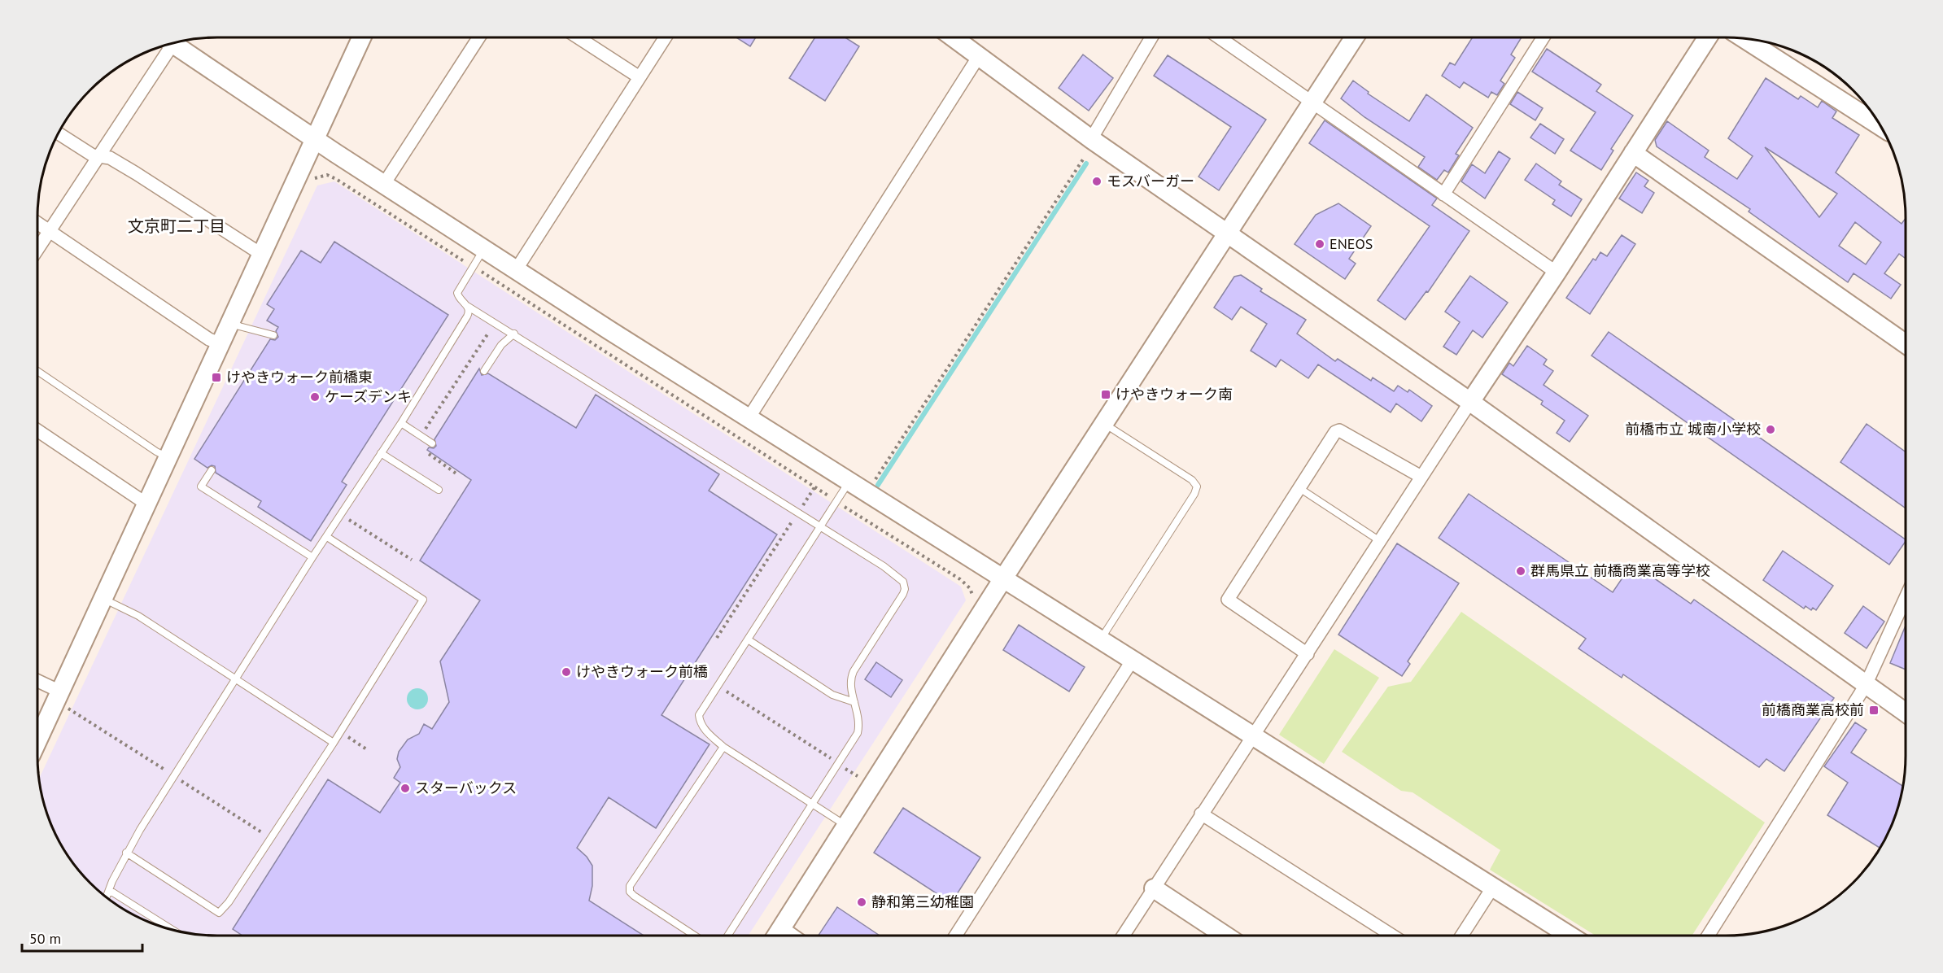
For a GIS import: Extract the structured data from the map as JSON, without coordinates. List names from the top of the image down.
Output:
{
  "districts": ["文京町二丁目"],
  "places": {
    "other": [
      "モスバーガー",
      "ENEOS",
      "ケーズデンキ",
      "前橋市立 城南小学校",
      "群馬県立 前橋商業高等学校",
      "けやきウォーク前橋",
      "スターバックス",
      "静和第三幼稚園"
    ],
    "transit": ["けやきウォーク前橋東", "けやきウォーク南", "前橋商業高校前"]
  },
  "scale_bar": "50 m"
}
